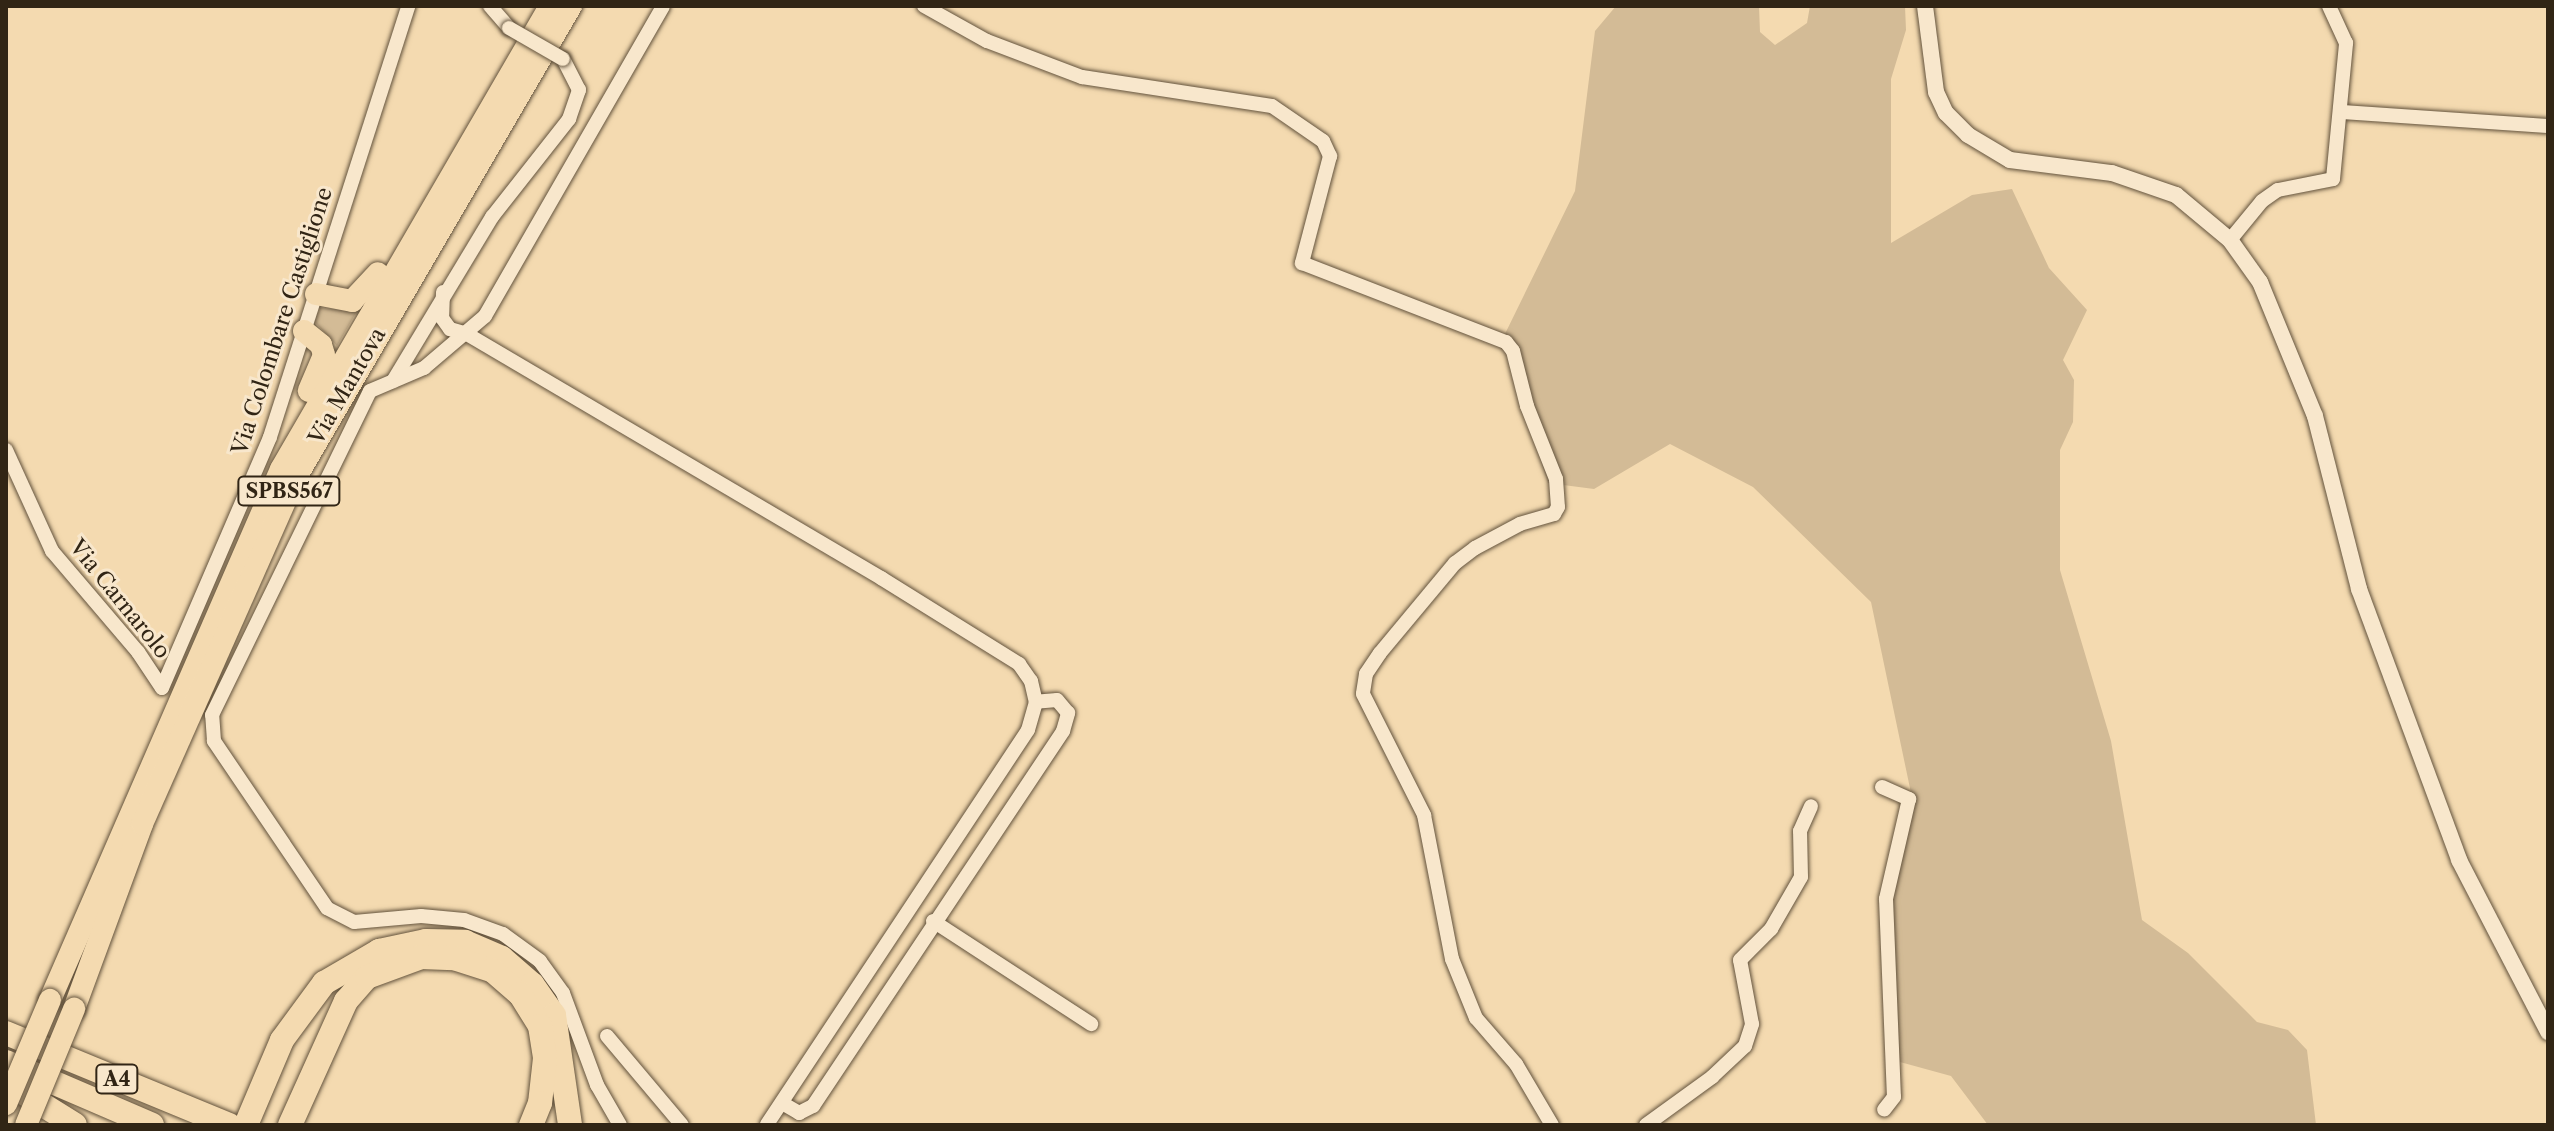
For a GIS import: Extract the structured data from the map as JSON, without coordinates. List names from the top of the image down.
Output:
{
  "streets": {
    "highway": ["Via Mantova", "SPBS567", "A4"],
    "street": ["Via Colombare Castiglione", "Via Carnarolo"]
  },
  "crossings": [
    ["Via Colombare Castiglione", "Via Carnarolo"]
  ]
}
